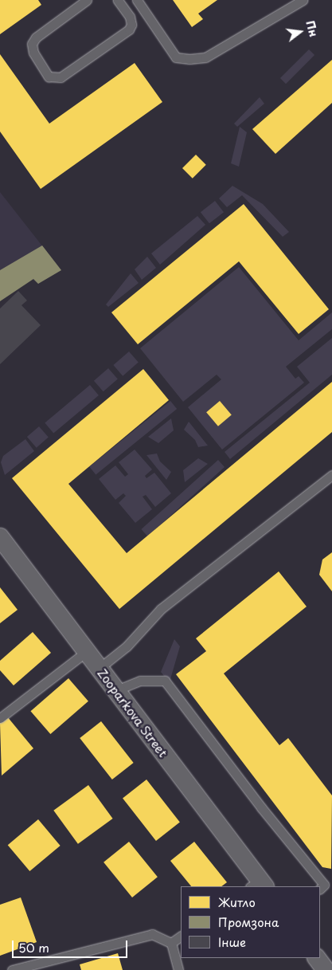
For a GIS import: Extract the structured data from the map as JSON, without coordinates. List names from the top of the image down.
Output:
{
  "streets": {
    "street": ["Zooparkova Street"]
  },
  "legend": ["Житло", "Промзона", "Інше"],
  "scale_bar": "50 m",
  "north": "right"
}
